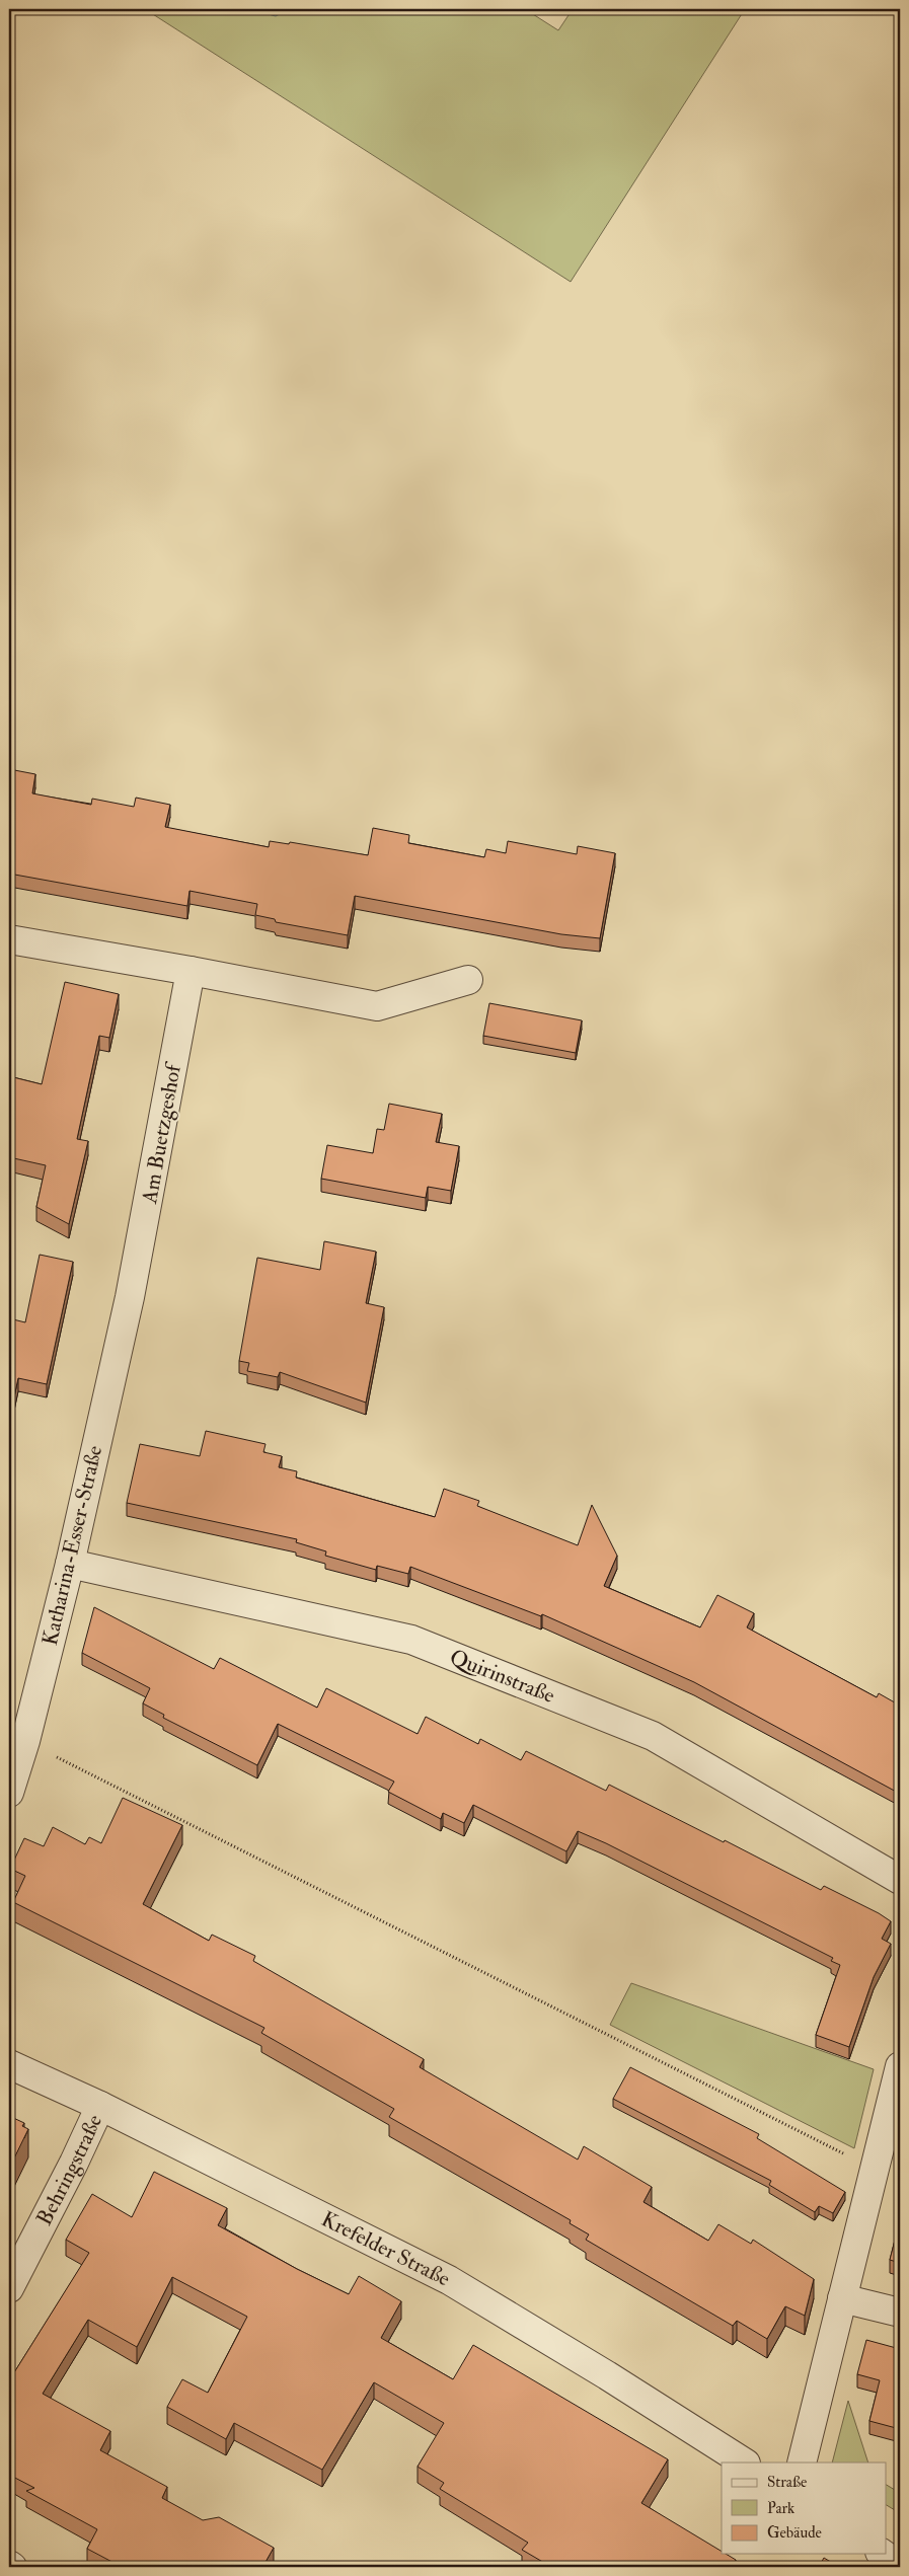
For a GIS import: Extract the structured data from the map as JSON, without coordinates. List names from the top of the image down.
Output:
{
  "streets": {
    "street": [
      "Am Buetzgeshof",
      "Katharina-Esser-Straße",
      "Quirinstraße",
      "Behringstraße",
      "Krefelder Straße"
    ]
  },
  "crossings": [
    ["Am Buetzgeshof", "Katharina-Esser-Straße"],
    ["Katharina-Esser-Straße", "Quirinstraße"],
    ["Behringstraße", "Krefelder Straße"]
  ],
  "legend": ["Straße", "Park", "Gebäude"]
}
